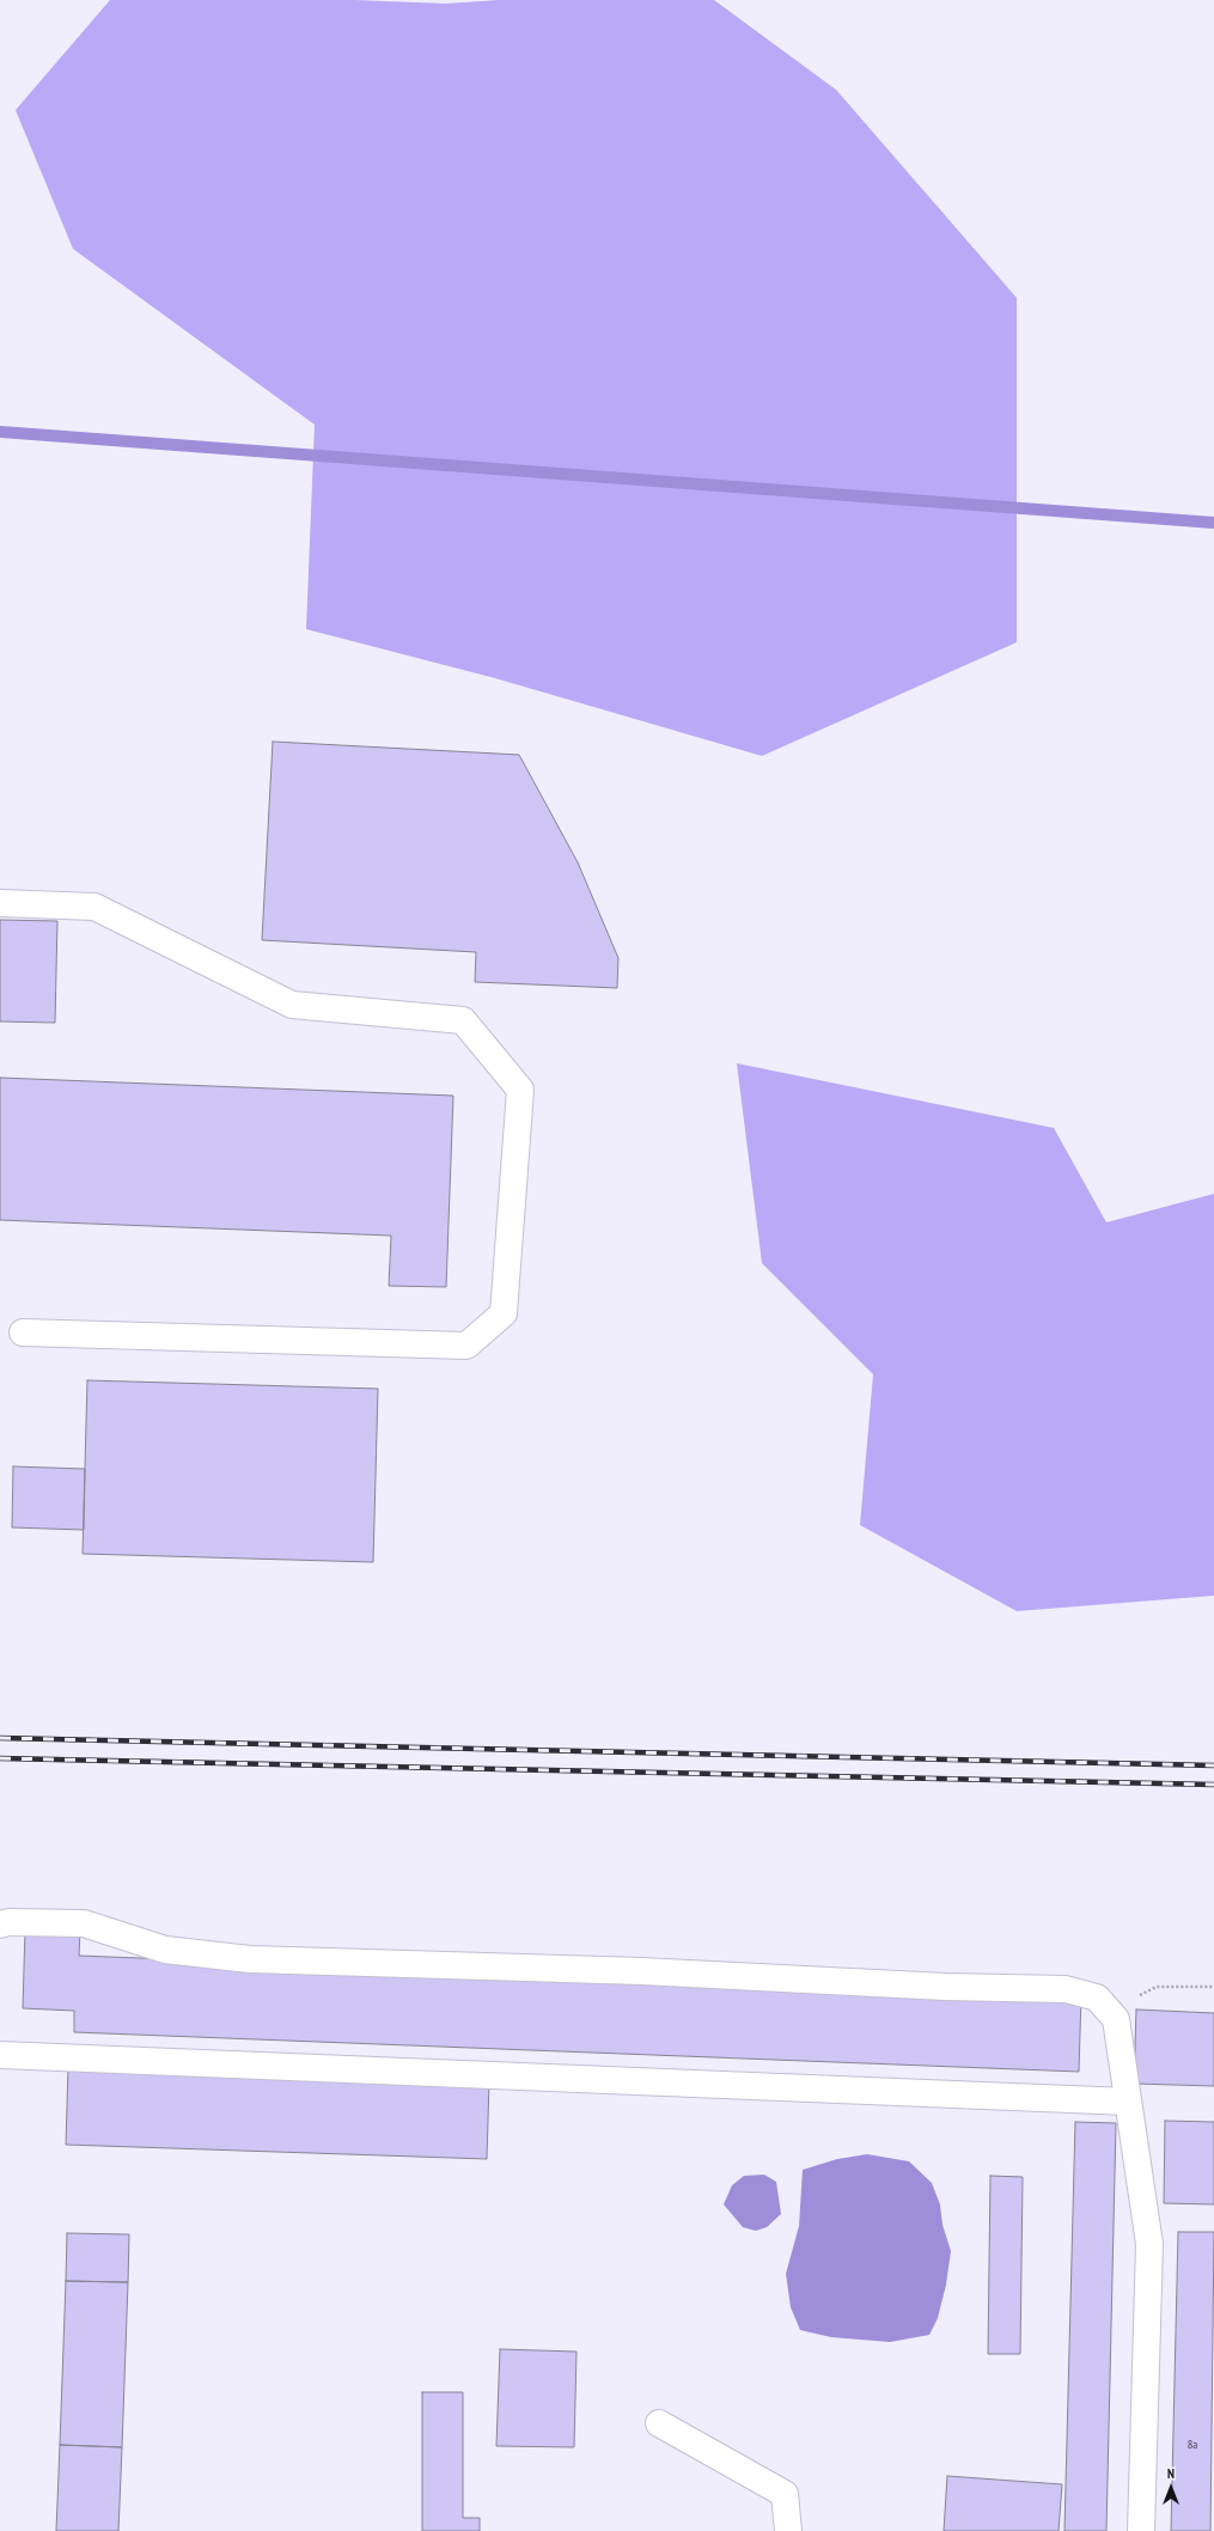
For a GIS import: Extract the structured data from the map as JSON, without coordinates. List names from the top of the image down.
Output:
{
  "house_numbers": ["8а"],
  "north": "top"
}
